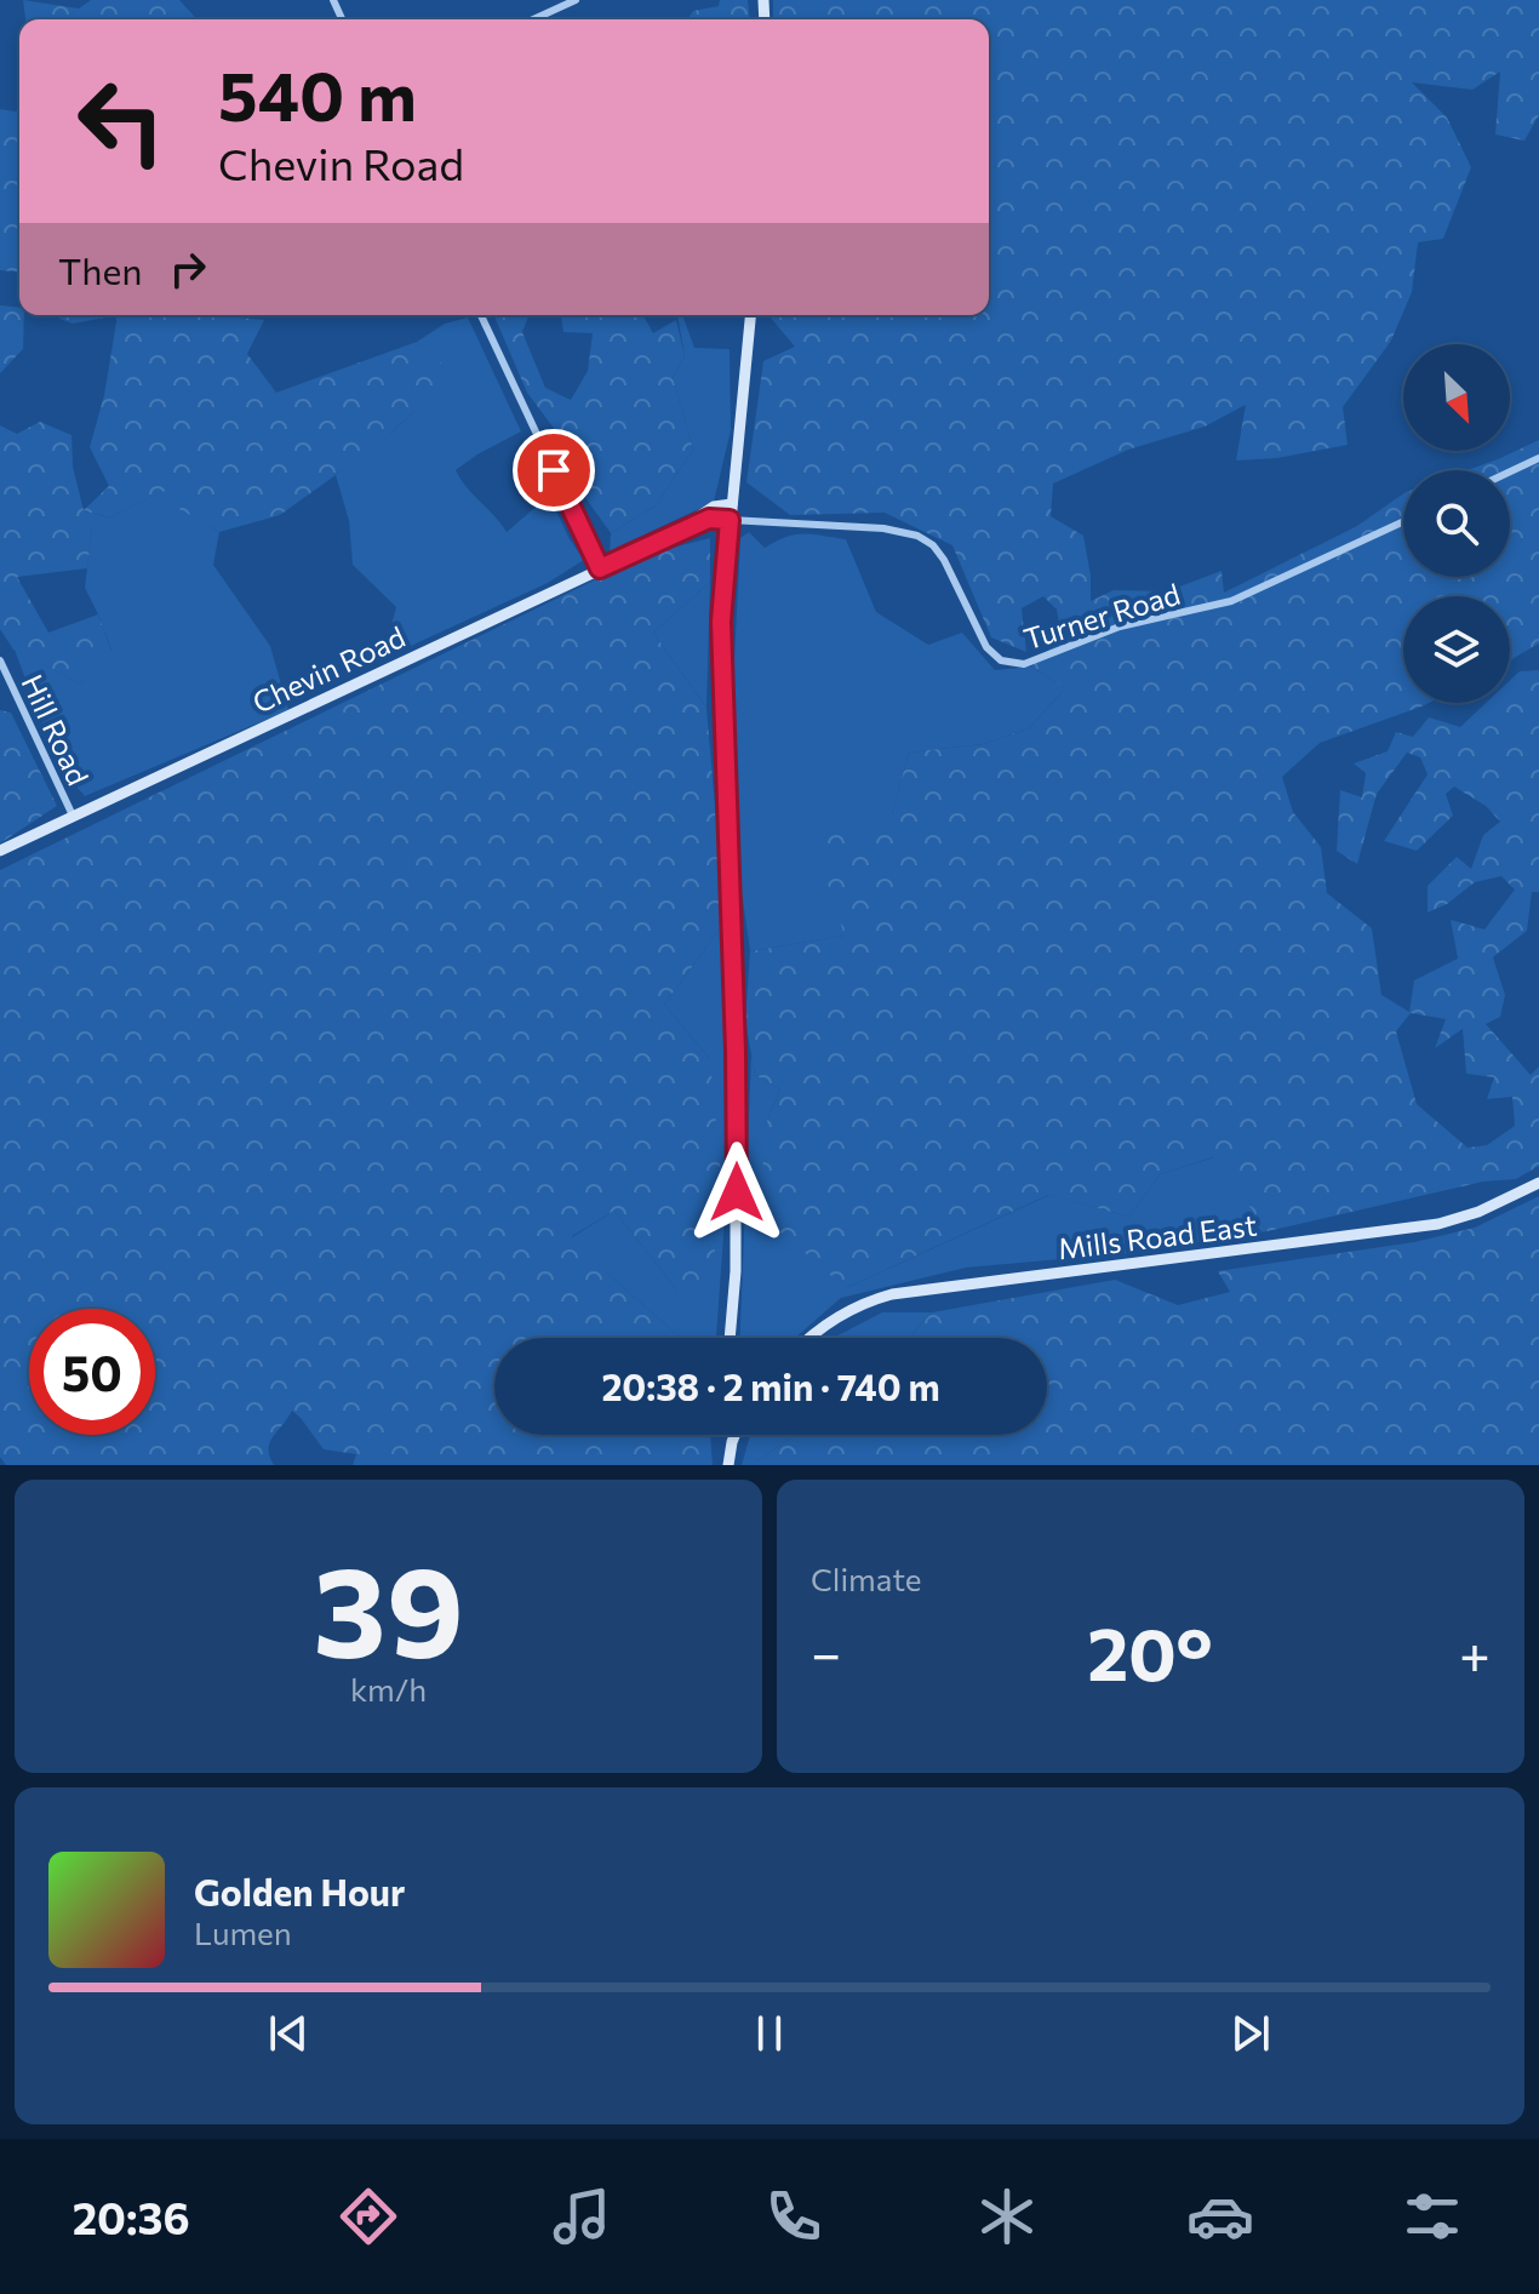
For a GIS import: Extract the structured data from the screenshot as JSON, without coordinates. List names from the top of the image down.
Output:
{
  "streets": {
    "main road": ["Chevin Road", "Mills Road East"],
    "street": ["Turner Road", "Hill Road"]
  },
  "crossings": [
    ["Turner Road", "Chevin Road"],
    ["Chevin Road", "Hill Road"]
  ],
  "north": "bottom right",
  "page": {
    "turn": ["540 m", "Chevin Road"],
    "then": "Then",
    "limit": "50",
    "trip": "20:38 · 2 min · 740 m",
    "tile": [
      ["39", "km/h"],
      "Climate"
    ],
    "heat": ["−", "20°", "+"],
    "song": ["Golden Hour", "Lumen"],
    "tabs": "20:36"
  }
}
